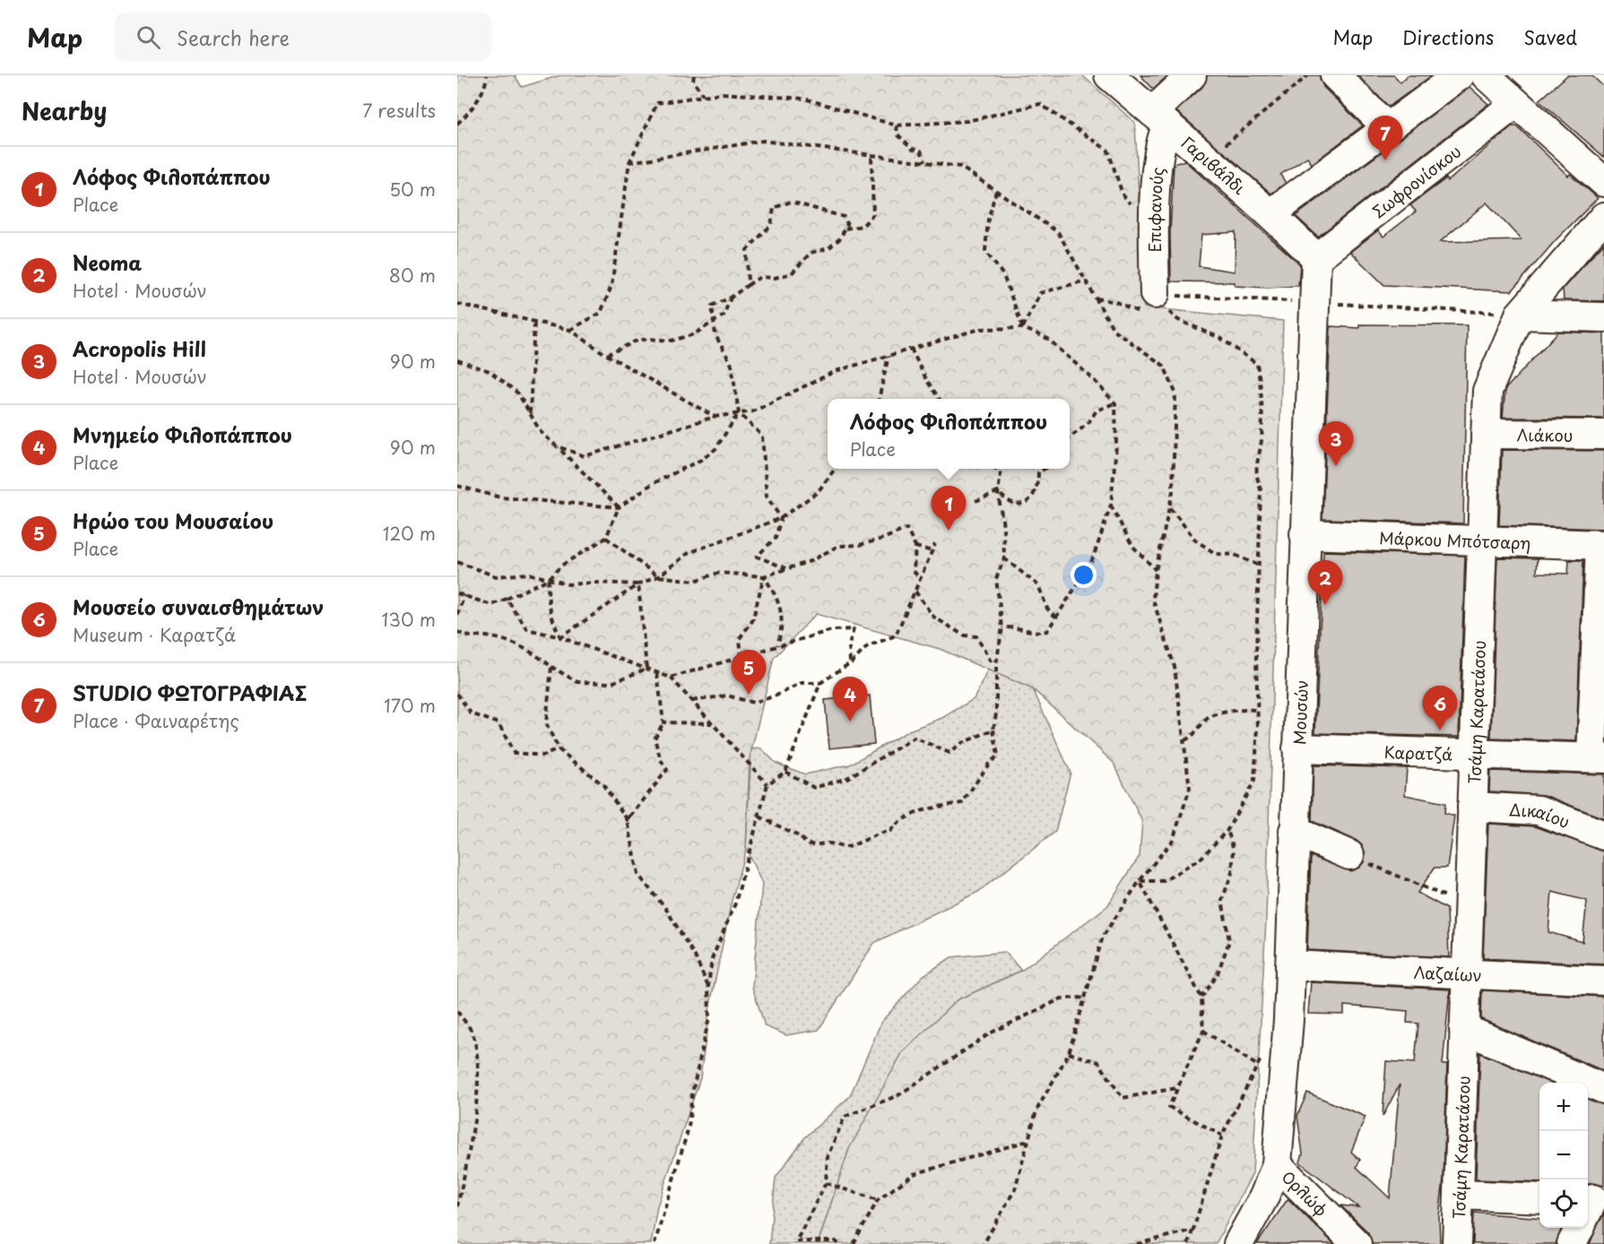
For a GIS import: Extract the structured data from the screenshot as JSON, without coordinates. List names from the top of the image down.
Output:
{
  "streets": {
    "street": [
      "Γαριβάλδι",
      "Σωφρονίσκου",
      "Επιφανούς",
      "Λιάκου",
      "Μάρκου Μπότσαρη",
      "Μουσών",
      "Τσάμη Καρατάσου",
      "Καρατζά",
      "Δικαίου",
      "Λαζαίων",
      "Ορλώφ"
    ]
  },
  "crossings": [
    ["Γαριβάλδι", "Σωφρονίσκου"],
    ["Γαριβάλδι", "Επιφανούς"],
    ["Γαριβάλδι", "Μουσών"],
    ["Σωφρονίσκου", "Μουσών"],
    ["Λιάκου", "Τσάμη Καρατάσου"],
    ["Μάρκου Μπότσαρη", "Μουσών"],
    ["Μάρκου Μπότσαρη", "Τσάμη Καρατάσου"],
    ["Μουσών", "Καρατζά"],
    ["Μουσών", "Λαζαίων"],
    ["Μουσών", "Ορλώφ"],
    ["Τσάμη Καρατάσου", "Καρατζά"],
    ["Τσάμη Καρατάσου", "Δικαίου"],
    ["Τσάμη Καρατάσου", "Λαζαίων"]
  ],
  "page": {
    "header": "Map",
    "search": "Search here",
    "nav": ["Map", "Directions", "Saved"],
    "heading": ["Nearby", "7 results"],
    "pins": [
      "7",
      "3",
      "1",
      "2",
      "5",
      "4",
      "6"
    ],
    "list": [
      {
        "mark": "1",
        "name": "Λόφος Φιλοπάππου",
        "note": "Place",
        "value": "50 m"
      },
      {
        "mark": "2",
        "name": "Neoma",
        "note": "Hotel · Μουσών",
        "value": "80 m"
      },
      {
        "mark": "3",
        "name": "Acropolis Hill",
        "note": "Hotel · Μουσών",
        "value": "90 m"
      },
      {
        "mark": "4",
        "name": "Μνημείο Φιλοπάππου",
        "note": "Place",
        "value": "90 m"
      },
      {
        "mark": "5",
        "name": "Ηρώο του Μουσαίου",
        "note": "Place",
        "value": "120 m"
      },
      {
        "mark": "6",
        "name": "Μουσείο συναισθημάτων",
        "note": "Museum · Καρατζά",
        "value": "130 m"
      },
      {
        "mark": "7",
        "name": "STUDIO ΦΩΤΟΓΡΑΦΙΑΣ",
        "note": "Place · Φαιναρέτης",
        "value": "170 m"
      }
    ],
    "popup": ["Λόφος Φιλοπάππου", "Place"],
    "map_buttons": ["+", "−"]
  }
}
